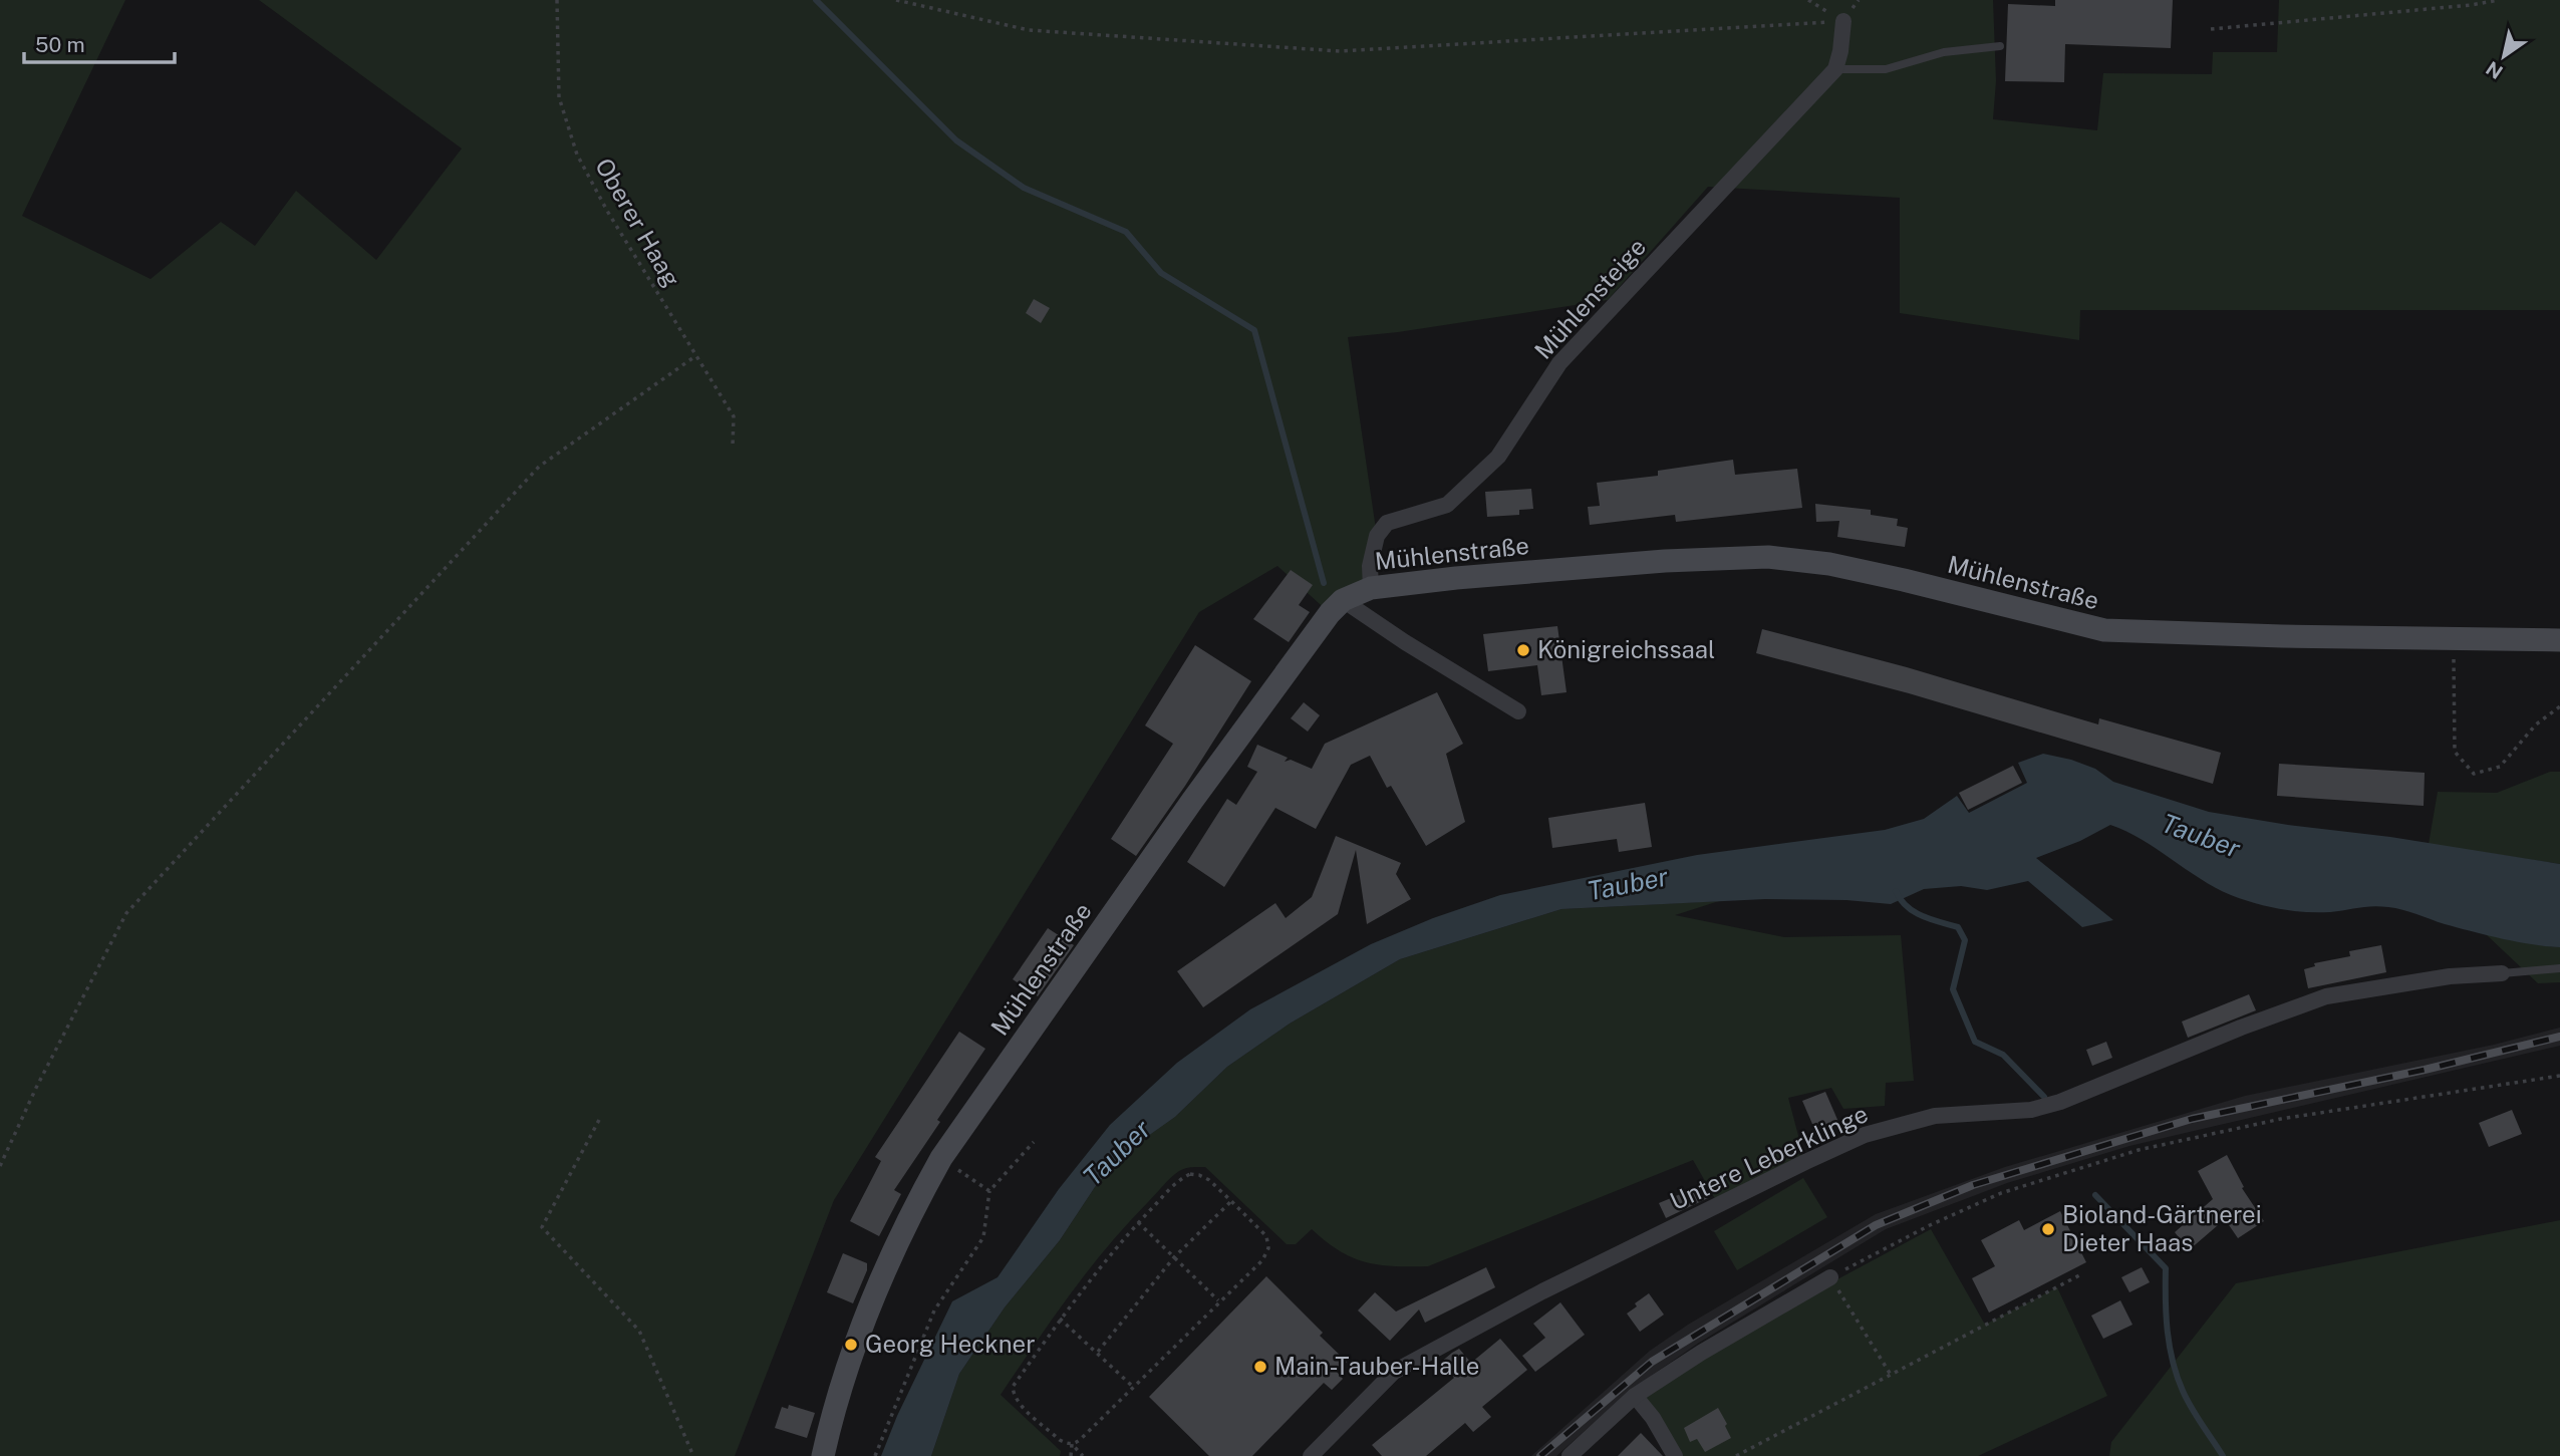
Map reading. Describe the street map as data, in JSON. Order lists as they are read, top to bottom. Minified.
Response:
{"streets":{"main road":["Mühlenstraße"],"street":["Mühlensteige","Untere Leberklinge"],"path":["Oberer Haag"]},"crossings":[["Mühlensteige","Mühlenstraße"]],"water":["Tauber"],"places":["Königreichssaal","Bioland-Gärtnerei Dieter Haas","Georg Heckner","Main-Tauber-Halle"],"scale_bar":"50 m","north":"bottom left"}
